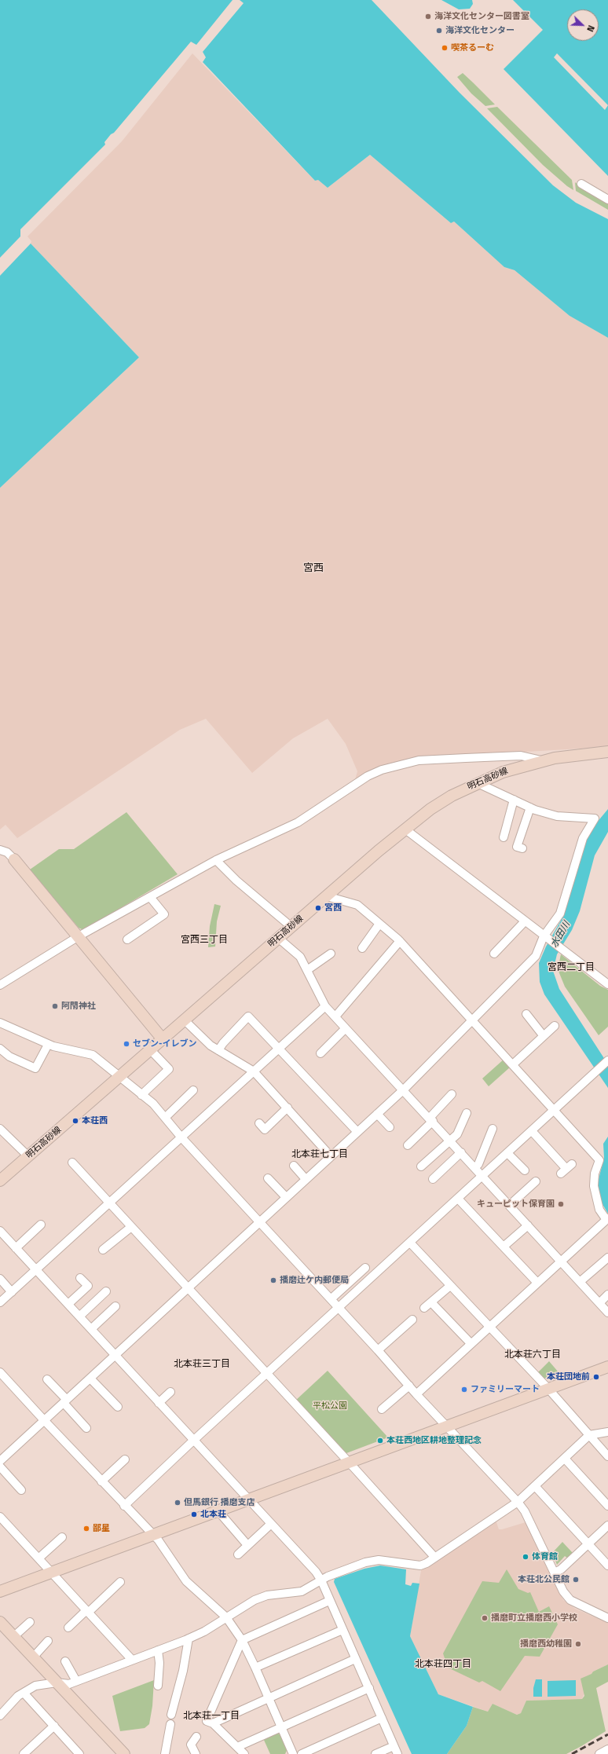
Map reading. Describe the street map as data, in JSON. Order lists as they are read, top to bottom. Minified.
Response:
{"streets":{"street":["明石高砂線"]},"districts":["宮西","宮西三丁目","宮西二丁目","北本荘七丁目","北本荘六丁目","北本荘三丁目","北本荘四丁目","北本荘一丁目"],"water":["水田川"],"parks":["平松公園"],"places":["海洋文化センター図書室","海洋文化センター","喫茶るーむ","宮西","阿閇神社","セブン-イレブン","本荘西","キューピット保育園","播磨辻ケ内郵便局","本荘団地前","ファミリーマート","本荘西地区耕地整理記念","但馬銀行 播磨支店","北本荘","鄙星","体育館","本荘北公民館","播磨町立播磨西小学校","播磨西幼稚園"],"north":"bottom right"}
